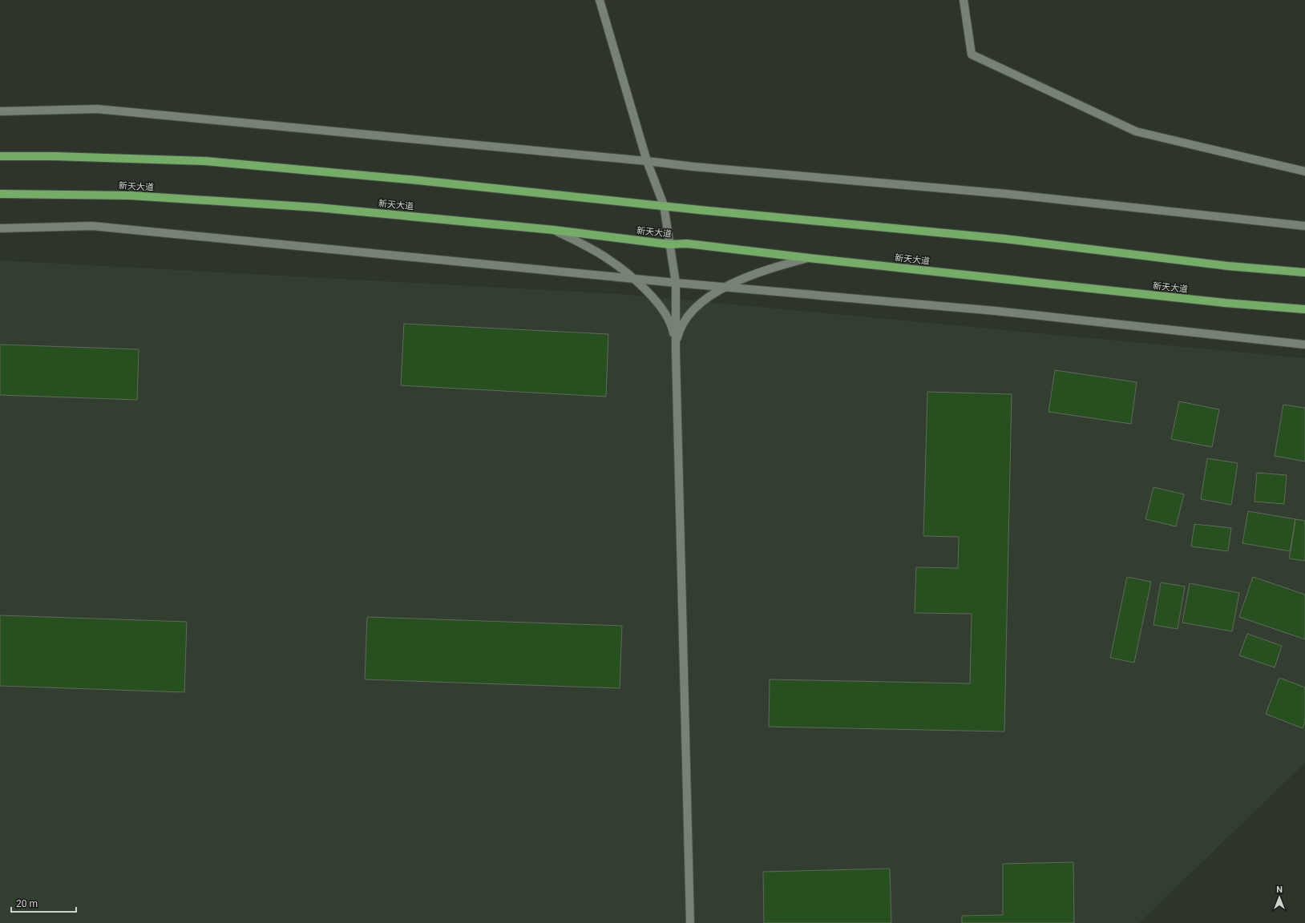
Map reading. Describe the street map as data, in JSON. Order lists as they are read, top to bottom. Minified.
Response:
{"streets":{"main road":["新天大道"]},"scale_bar":"20 m","north":"top"}
